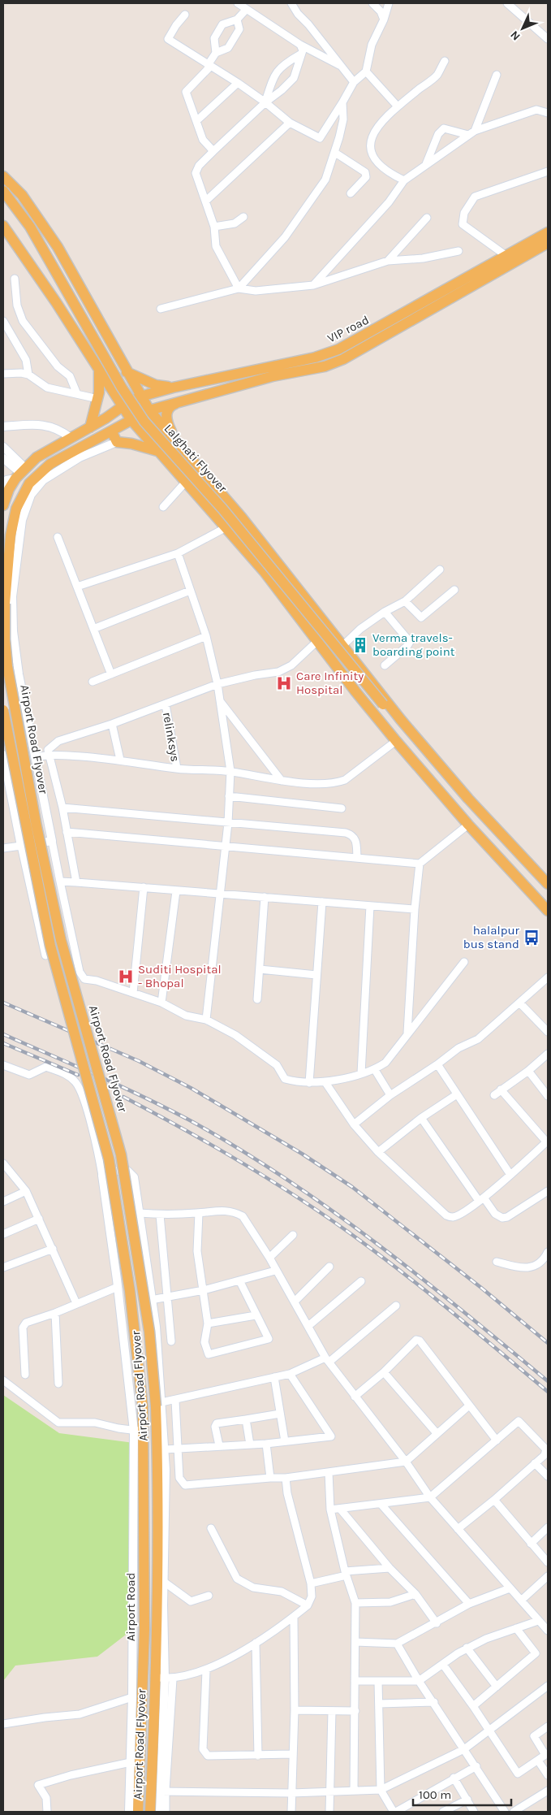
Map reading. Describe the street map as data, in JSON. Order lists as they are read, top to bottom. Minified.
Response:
{"streets":{"main road":["VIP road","Lalghati Flyover","Airport Road Flyover","Airport Road"],"street":["relinksys"]},"crossings":[["VIP road","Airport Road Flyover"],["Airport Road Flyover","Airport Road"]],"places":{"building":["Verma travels- boarding point"],"hospital":["Care Infinity Hospital","Suditi Hospital - Bhopal"],"bus stop":["halalpur bus stand"]},"scale_bar":"100 m","north":"bottom left"}
